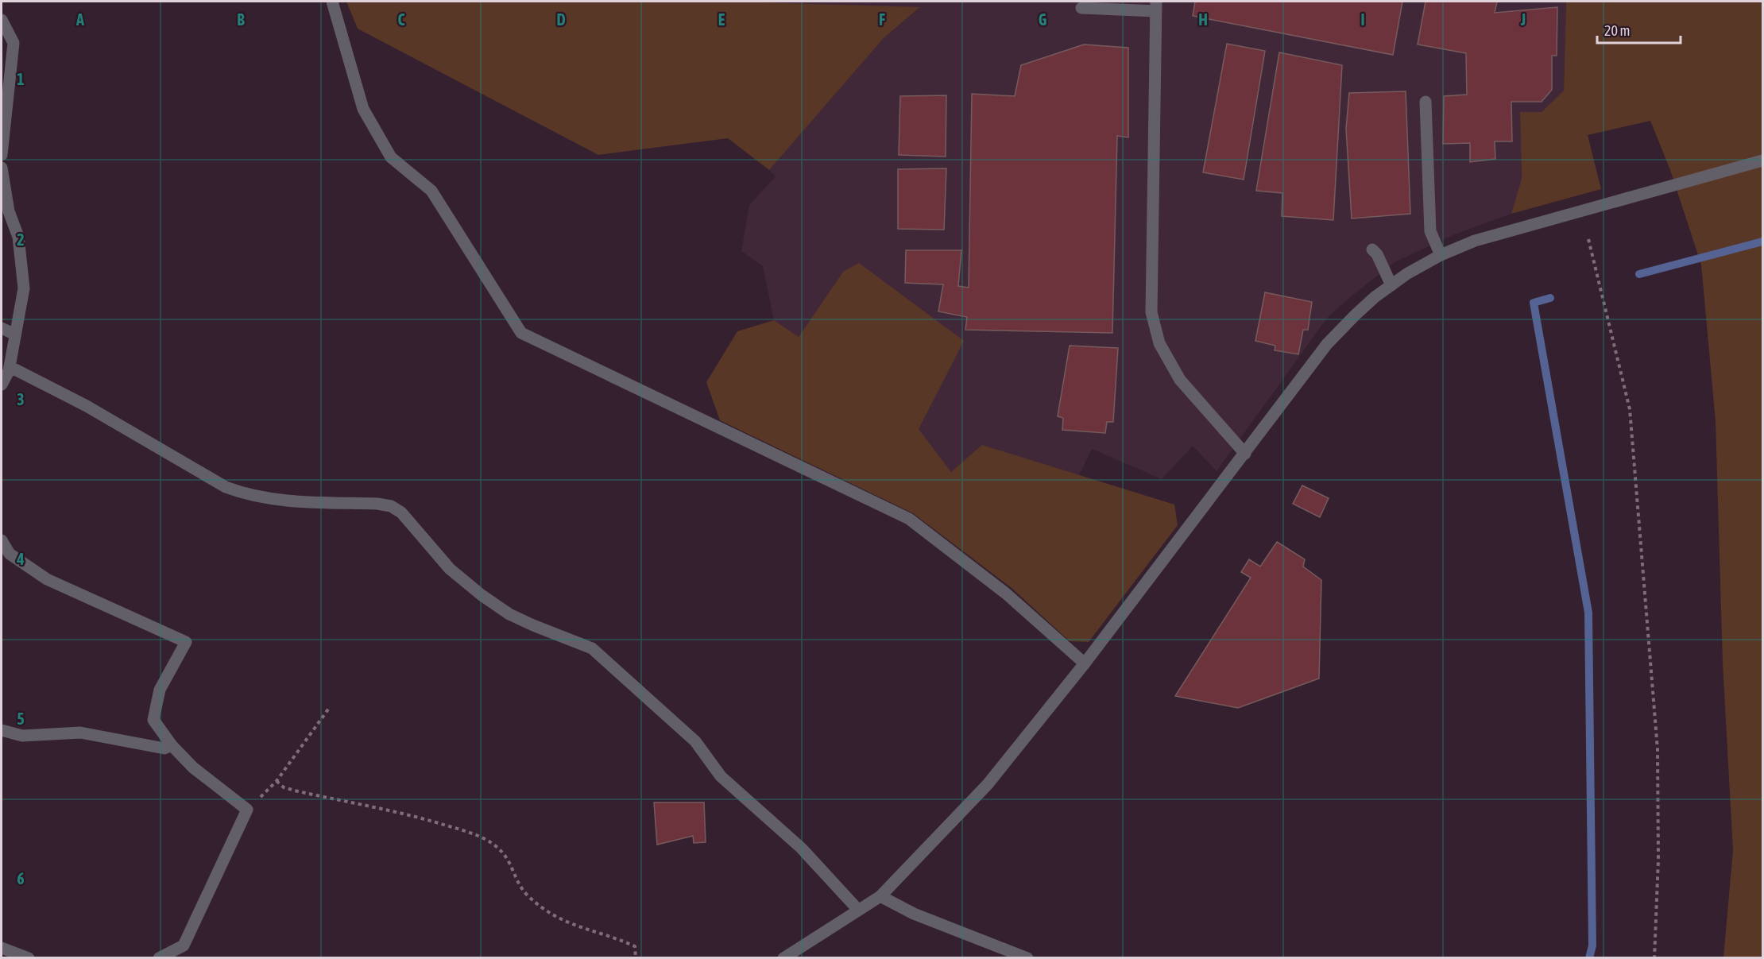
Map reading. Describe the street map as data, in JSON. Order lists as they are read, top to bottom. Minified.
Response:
{"scale_bar":"20 m","grid":{"columns":["A","B","C","D","E","F","G","H","I","J"],"rows":["1","2","3","4","5","6"]}}
